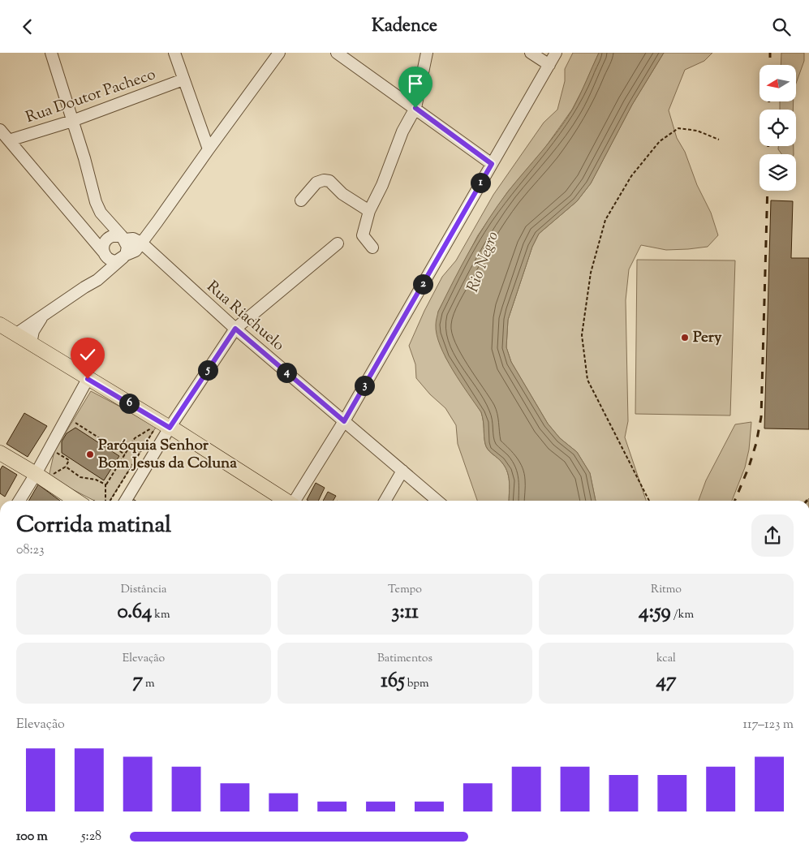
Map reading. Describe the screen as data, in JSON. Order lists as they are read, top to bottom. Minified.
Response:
{"streets":{"street":["Rua Doutor Pacheco","Rua Riachuelo"]},"crossings":[["Rua Doutor Pacheco","Rua Riachuelo"]],"water":["Rio Negro"],"places":["Pery","Paróquia Senhor Bom Jesus da Coluna"],"north":"left","page":{"header":"Kadence","pins":["1","2","5","4","3","6"],"heading":["Corrida matinal","08:23"],"stats":[["Distância","0.64 km"],["Tempo","3:11"],["Ritmo","4:59 /km"],["Elevação","7 m"],["Batimentos","165 bpm"],["kcal","47"]],"chart":["Elevação","117–123 m"],"list":[{"name":"100 m","note":"5:28"}]}}
